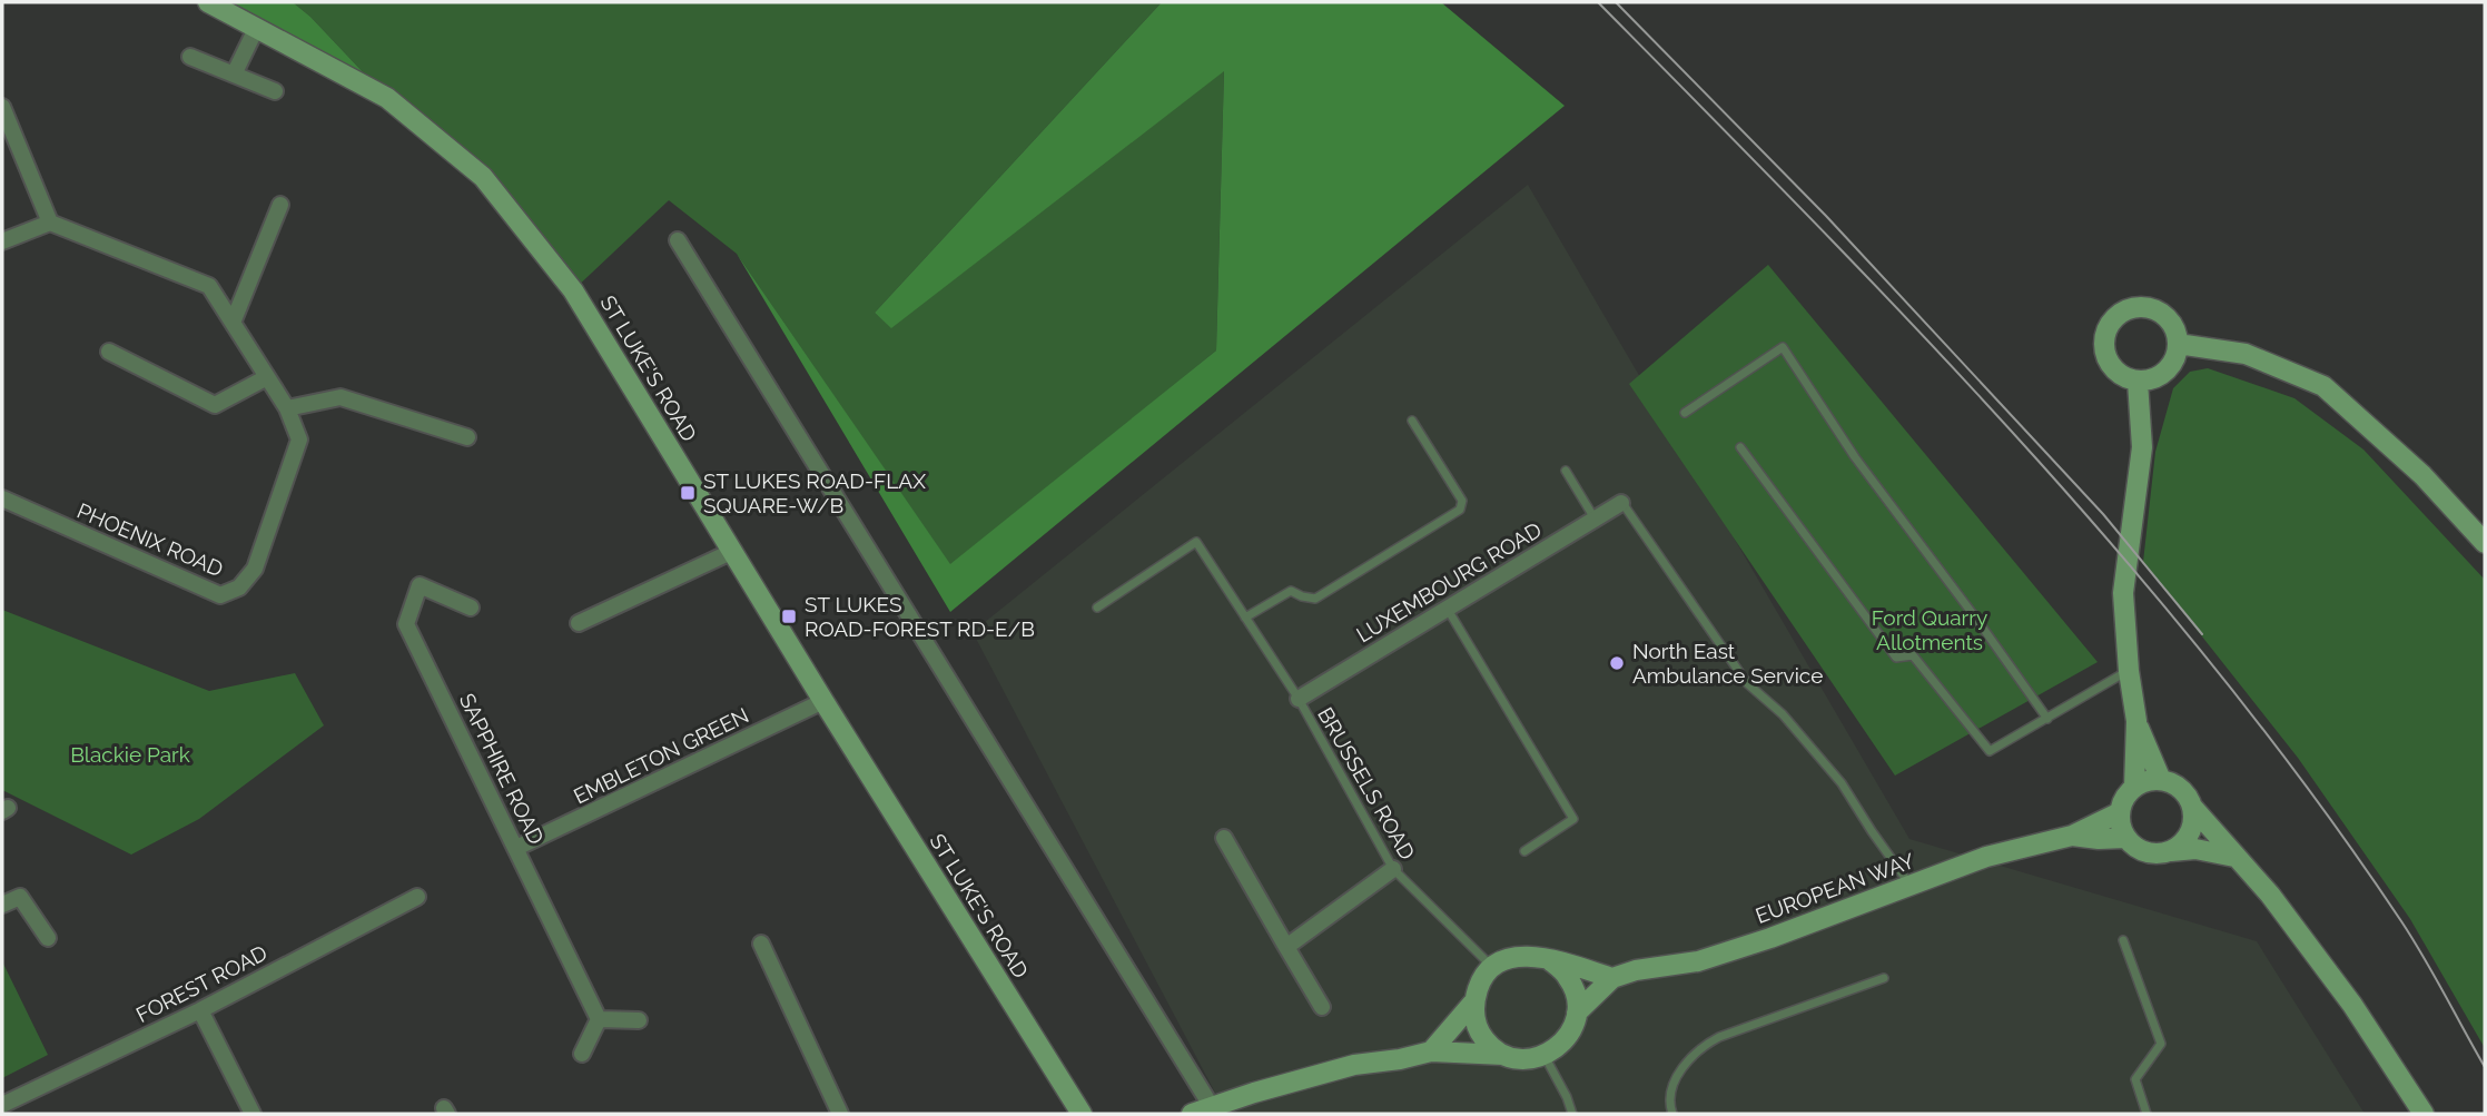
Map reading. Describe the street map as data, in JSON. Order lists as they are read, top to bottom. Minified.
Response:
{"streets":{"main road":["ST LUKE'S ROAD","EUROPEAN WAY"],"street":["PHOENIX ROAD","LUXEMBOURG ROAD","EMBLETON GREEN","SAPPHIRE ROAD","FOREST ROAD"],"lane":["BRUSSELS ROAD"]},"crossings":[["ST LUKE'S ROAD","EMBLETON GREEN"],["LUXEMBOURG ROAD","BRUSSELS ROAD"],["EMBLETON GREEN","SAPPHIRE ROAD"]],"parks":["Ford Quarry Allotments","Blackie Park"],"places":{"transit":["ST LUKES ROAD-FLAX SQUARE-W/B","ST LUKES ROAD-FOREST RD-E/B"],"other":["North East Ambulance Service"]}}
